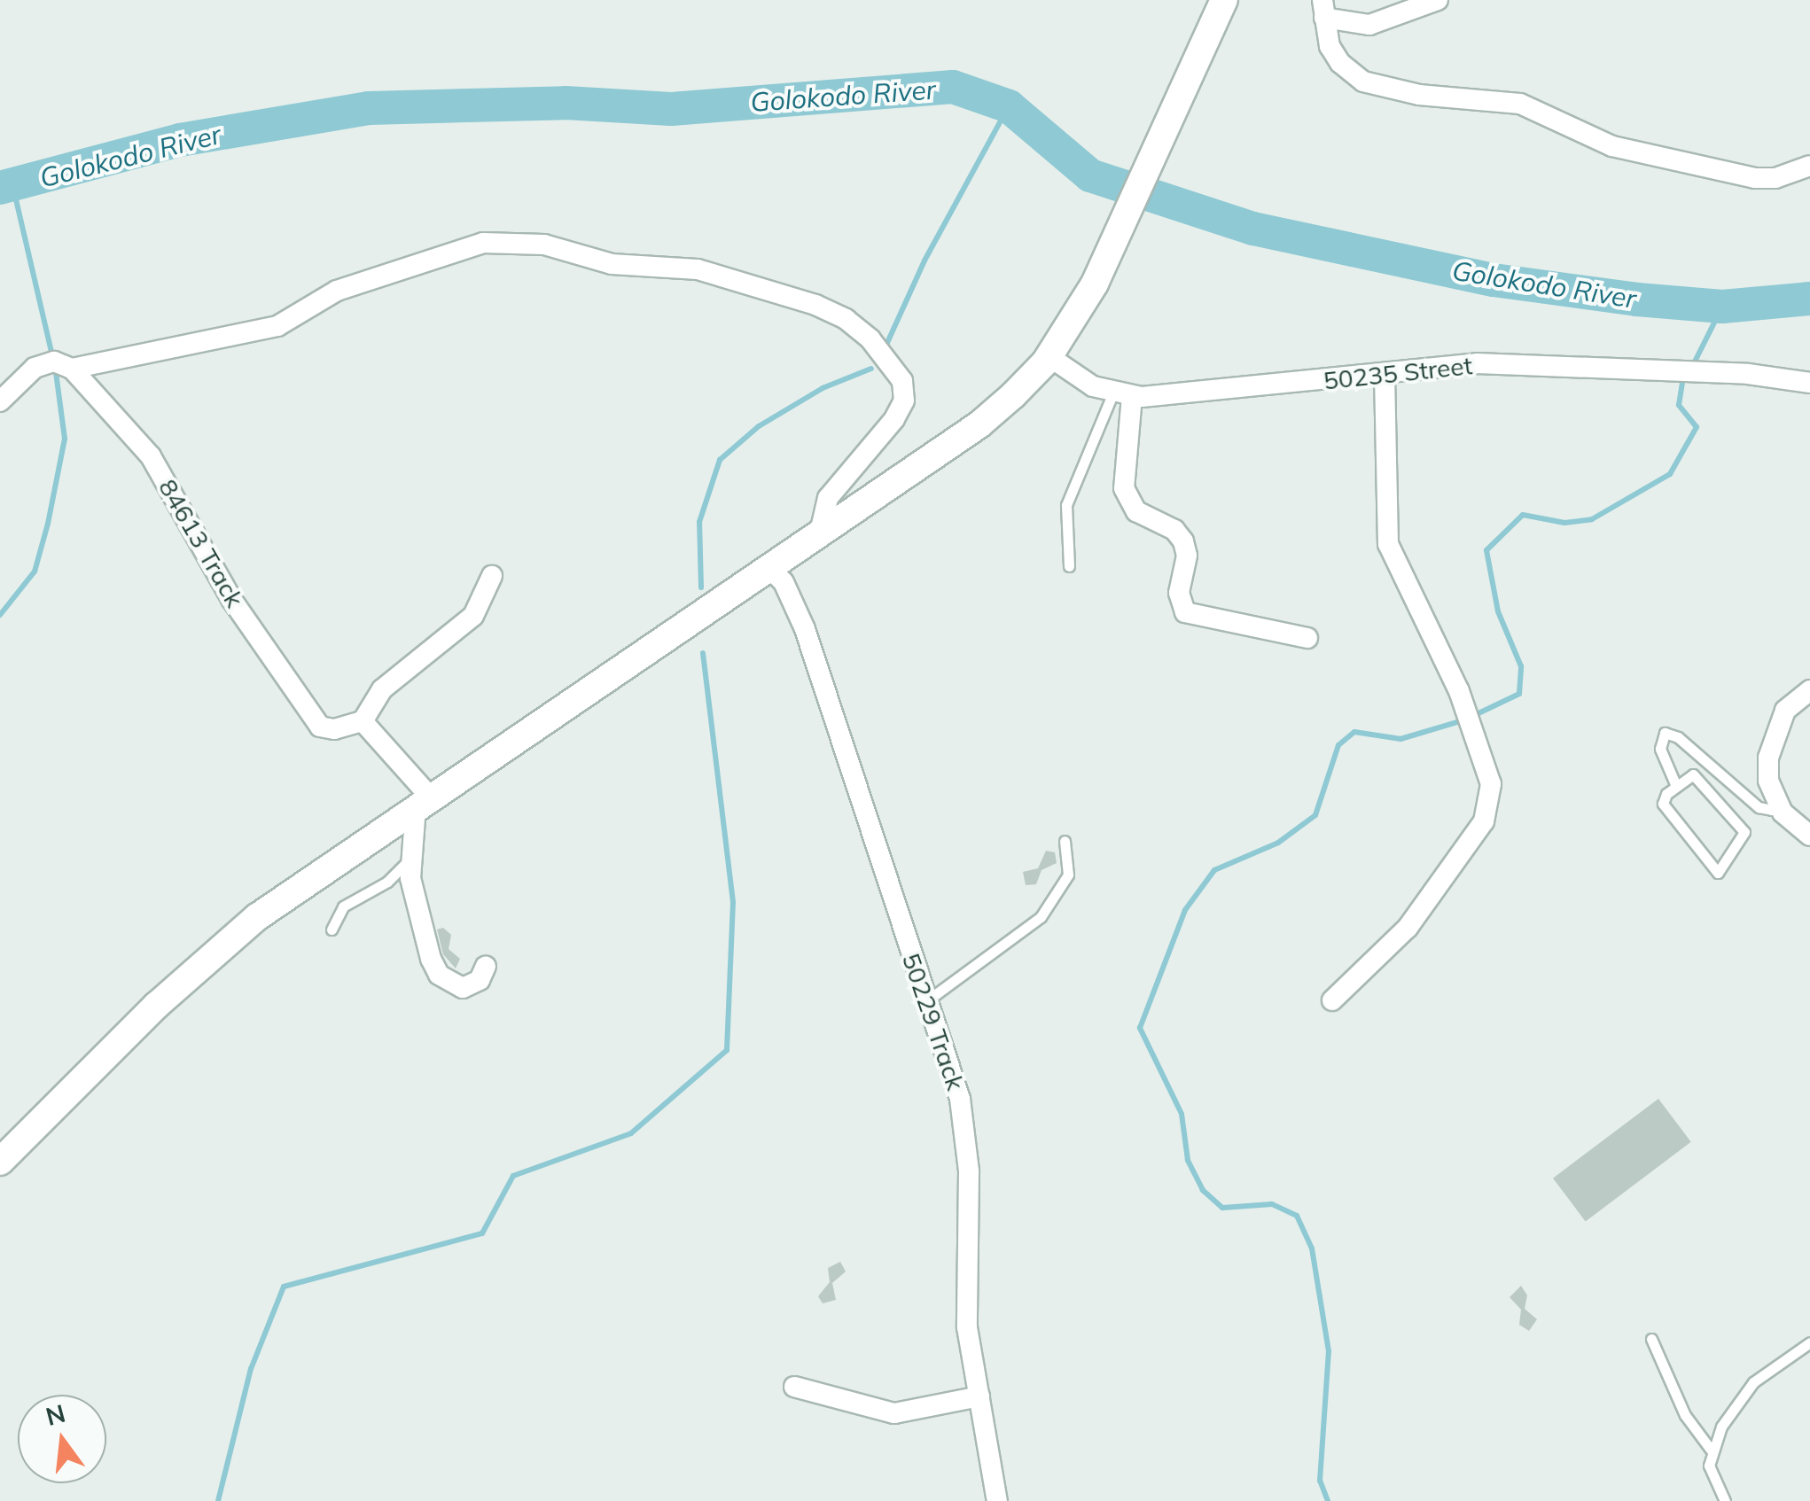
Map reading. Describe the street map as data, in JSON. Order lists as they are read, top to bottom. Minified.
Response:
{"streets":{"street":["50235 Street","84613 Track","50229 Track"]},"water":["Golokodo River"],"north":"top"}
